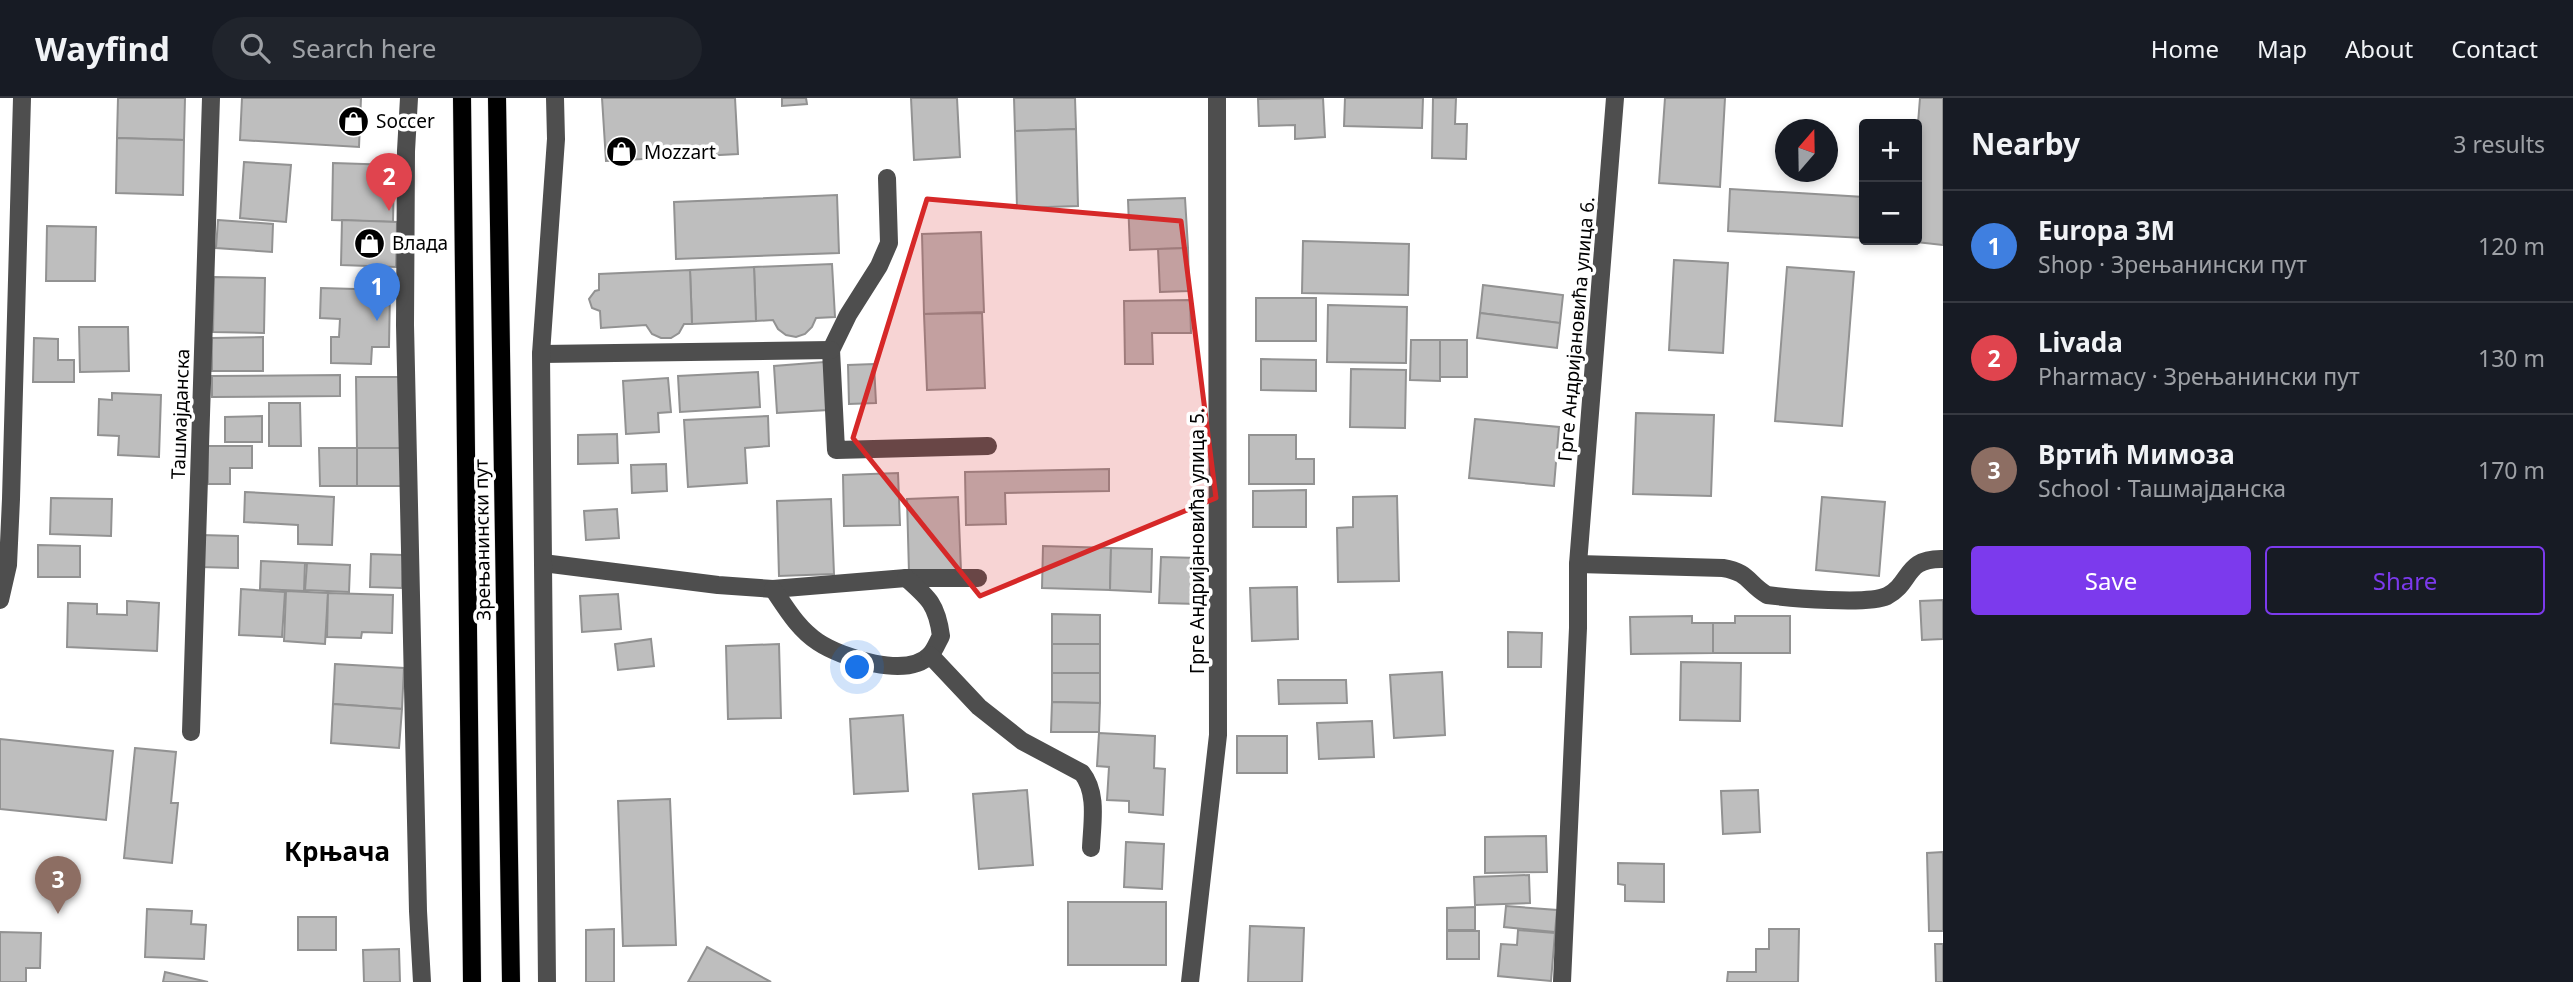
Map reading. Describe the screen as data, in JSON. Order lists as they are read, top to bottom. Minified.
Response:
{"streets":{"main road":["Зрењанински пут"],"street":["Грге Андријановића улица 6.","Ташмајданска","Грге Андријановића улица 5."]},"districts":["Крњача"],"places":{"shop":["Soccer","Mozzart","Влада"]},"north":"top","page":{"header":"Wayfind","search":"Search here","nav":["Home","Map","About","Contact"],"heading":["Nearby","3 results"],"map_buttons":["+","−"],"pins":["2","1","3"],"list":[{"mark":"1","name":"Europa 3M","note":"Shop · Зрењанински пут","value":"120 m"},{"mark":"2","name":"Livada","note":"Pharmacy · Зрењанински пут","value":"130 m"},{"mark":"3","name":"Вртић Мимоза","note":"School · Ташмајданска","value":"170 m"}],"buttons":["Save","Share"]}}
